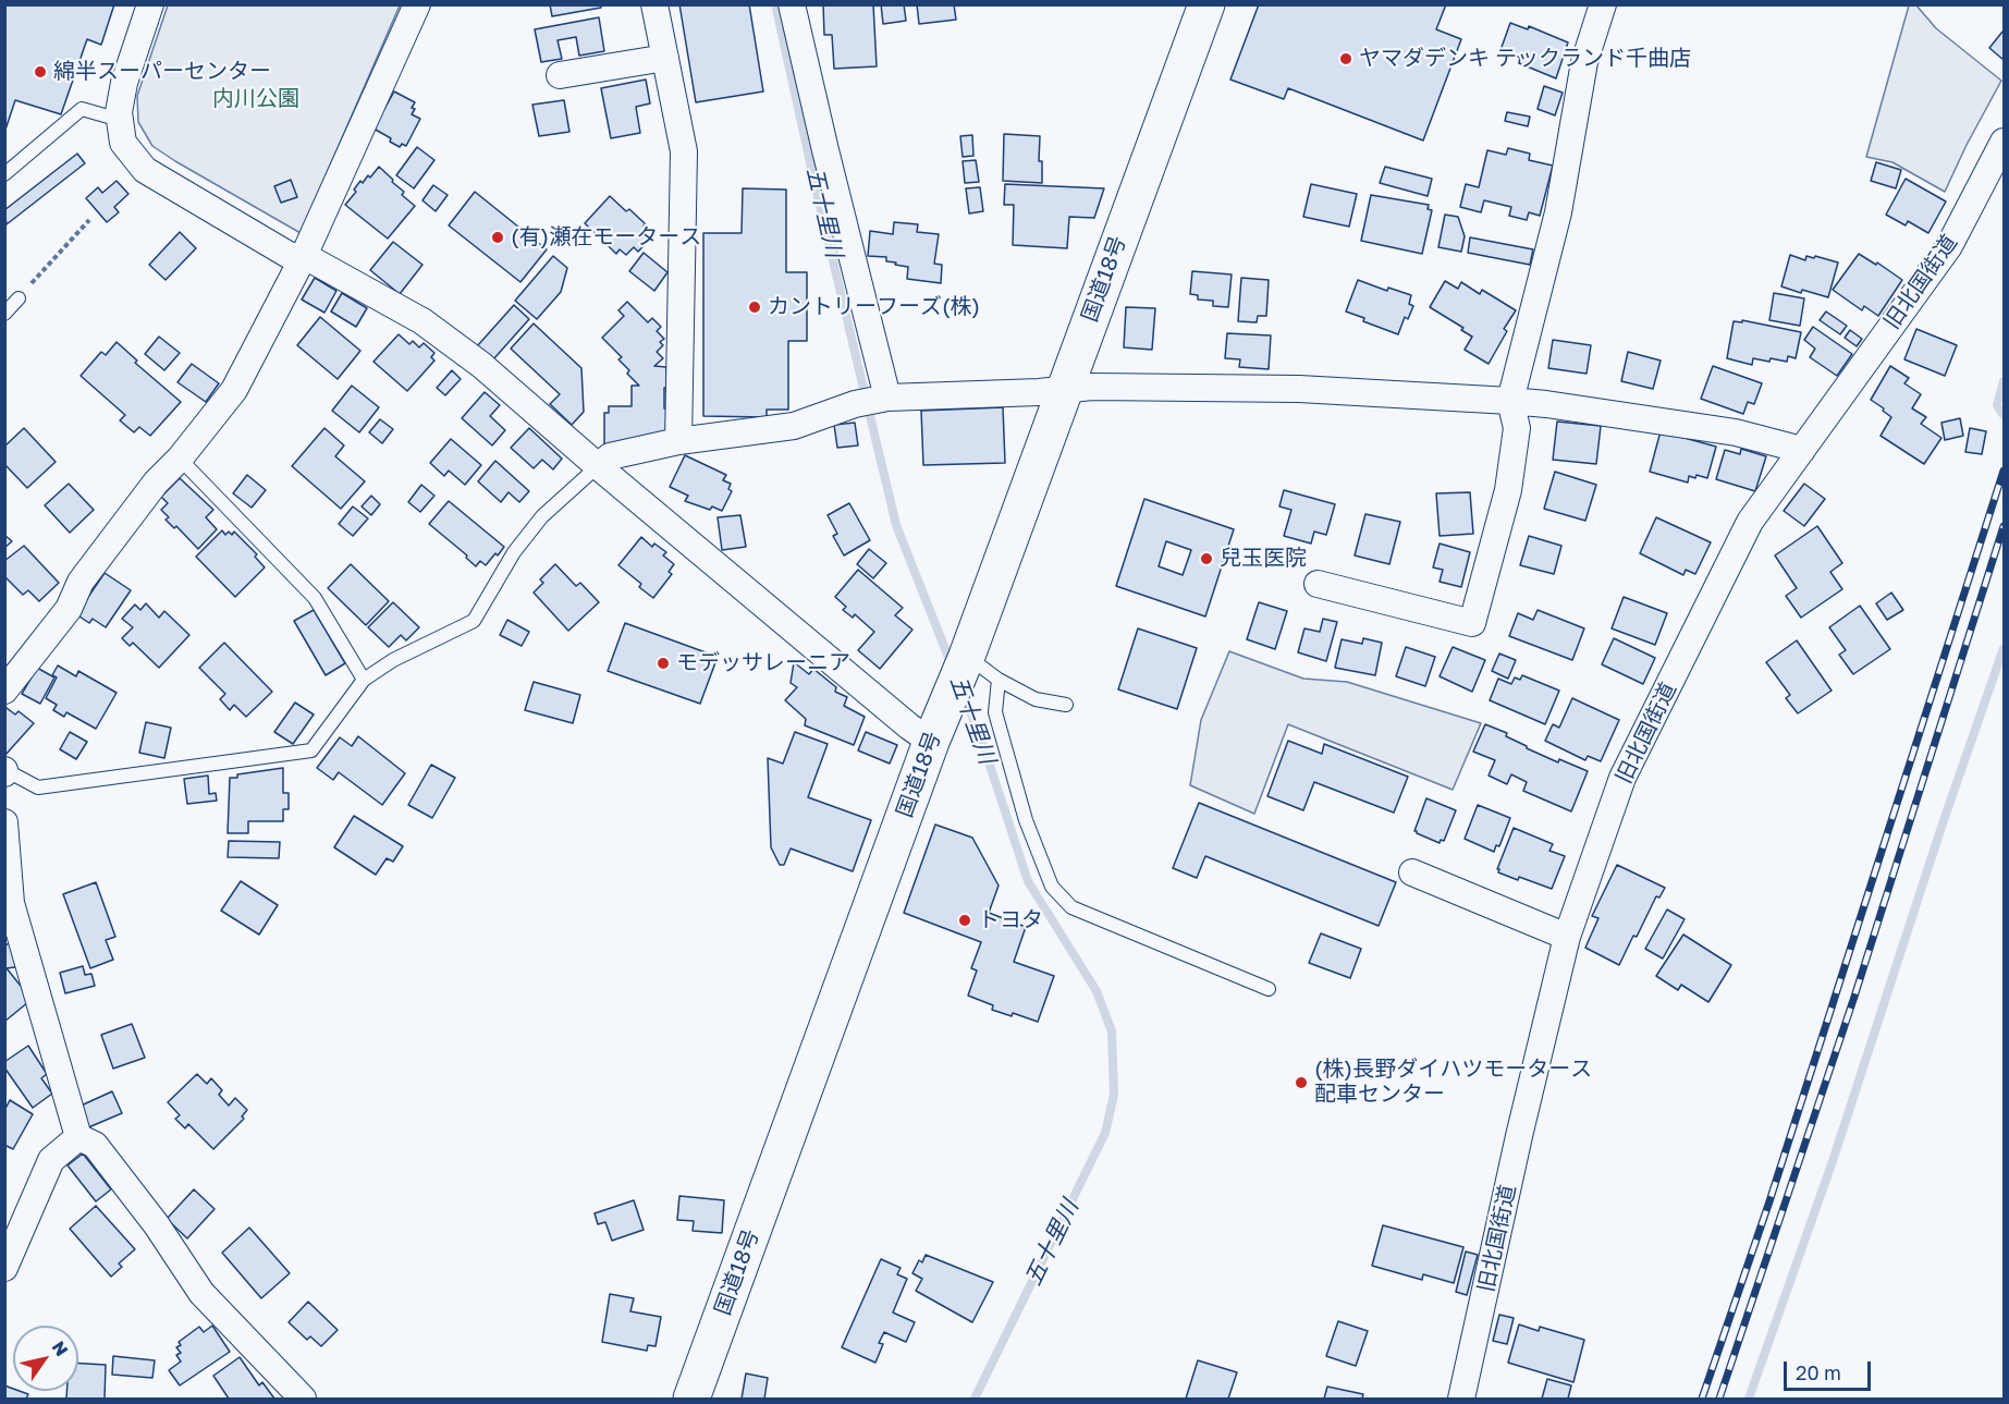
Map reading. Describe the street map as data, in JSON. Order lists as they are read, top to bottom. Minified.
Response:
{"streets":{"highway":["国道18号"],"street":["旧北国街道"]},"water":["五十里川"],"parks":["内川公園"],"places":["ヤマダデンキ テックランド千曲店","綿半スーパーセンター","(有)瀬在モータース","カントリーフーズ(株)","兒玉医院","モデッサレーニア","トヨタ","(株)長野ダイハツモータース 配車センター"],"scale_bar":"20 m","north":"top right"}
